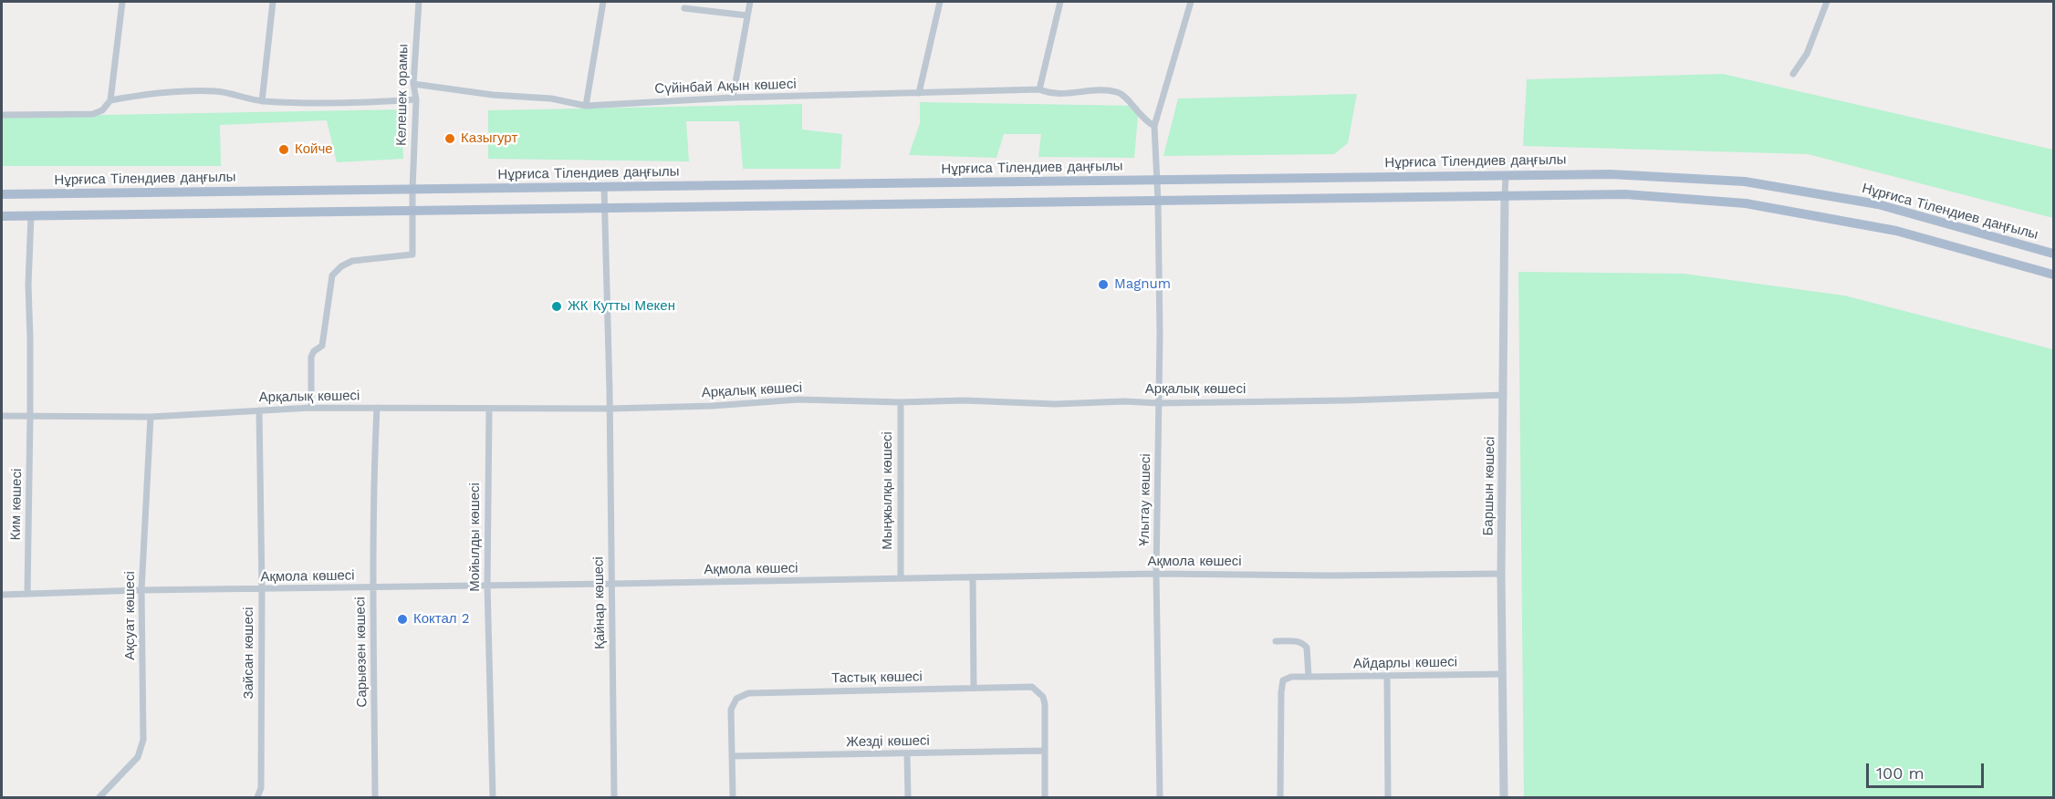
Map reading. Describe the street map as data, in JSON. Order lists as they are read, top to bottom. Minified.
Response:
{"streets":{"main road":["Нұрғиса Тілендиев даңғылы"],"street":["Сүйінбай Ақын көшесі","Келешек орамы","Арқалық көшесі","Баршын көшесі","Мыңжылқы көшесі","Ұлытау көшесі","Ким көшесі","Мойылды көшесі","Ақмола көшесі","Қайнар көшесі","Ақсуат көшесі","Сарыөзен көшесі","Зайсан көшесі","Айдарлы көшесі","Тастық көшесі","Жезді көшесі"]},"crossings":[["Сүйінбай Ақын көшесі","Келешек орамы"],["Сүйінбай Ақын көшесі","Ұлытау көшесі"],["Келешек орамы","Нұрғиса Тілендиев даңғылы"],["Нұрғиса Тілендиев даңғылы","Баршын көшесі"],["Нұрғиса Тілендиев даңғылы","Ұлытау көшесі"],["Нұрғиса Тілендиев даңғылы","Қайнар көшесі"],["Арқалық көшесі","Баршын көшесі"],["Арқалық көшесі","Мыңжылқы көшесі"],["Арқалық көшесі","Ұлытау көшесі"],["Арқалық көшесі","Ким көшесі"],["Арқалық көшесі","Мойылды көшесі"],["Арқалық көшесі","Қайнар көшесі"],["Арқалық көшесі","Ақсуат көшесі"],["Арқалық көшесі","Сарыөзен көшесі"],["Арқалық көшесі","Зайсан көшесі"],["Баршын көшесі","Ақмола көшесі"],["Баршын көшесі","Айдарлы көшесі"],["Мыңжылқы көшесі","Ақмола көшесі"],["Ұлытау көшесі","Ақмола көшесі"],["Ким көшесі","Ақмола көшесі"],["Мойылды көшесі","Ақмола көшесі"],["Ақмола көшесі","Қайнар көшесі"],["Ақмола көшесі","Ақсуат көшесі"],["Ақмола көшесі","Сарыөзен көшесі"],["Ақмола көшесі","Зайсан көшесі"],["Тастық көшесі","Жезді көшесі"]],"places":["Казыгурт","Койче","Magnum","ЖК Кутты Мекен","Коктал 2"],"scale_bar":"100 m"}
